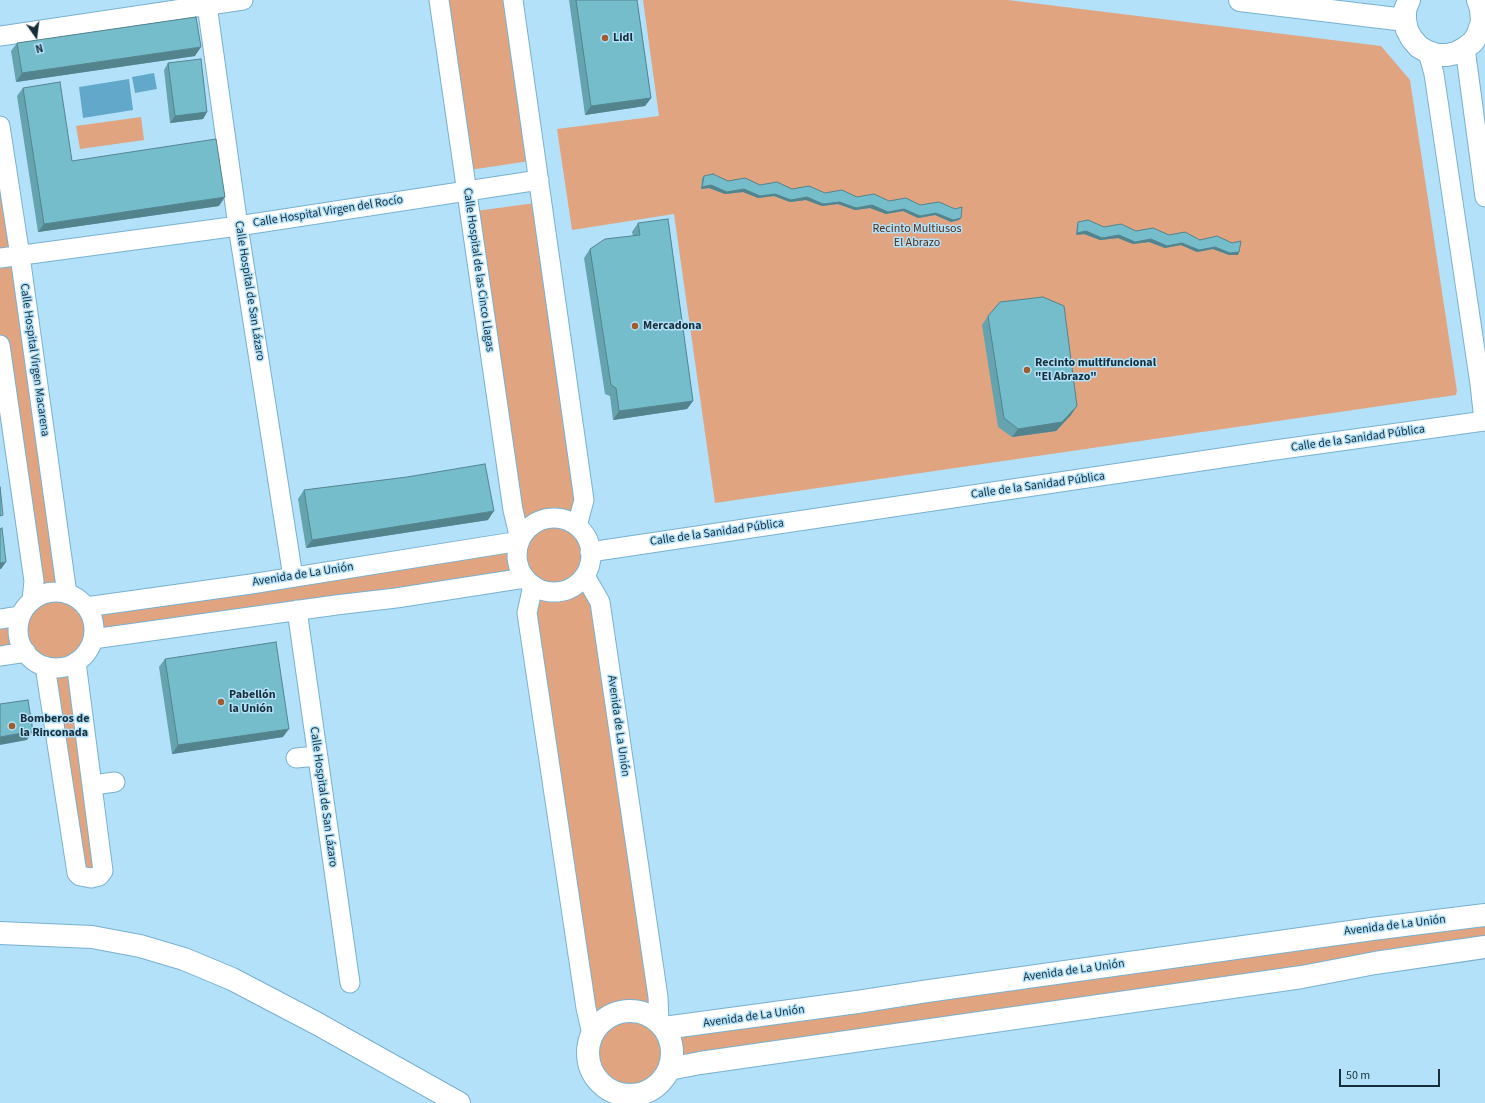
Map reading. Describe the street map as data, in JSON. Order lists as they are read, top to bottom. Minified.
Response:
{"streets":{"main road":["Avenida de La Unión"],"street":["Calle Hospital Virgen del Rocío","Calle Hospital de las Cinco Llagas","Calle Hospital de San Lázaro","Calle Hospital Virgen Macarena","Calle de la Sanidad Pública"]},"crossings":[["Calle Hospital Virgen del Rocío","Calle Hospital de las Cinco Llagas"],["Calle Hospital Virgen del Rocío","Calle Hospital de San Lázaro"],["Calle Hospital Virgen del Rocío","Calle Hospital Virgen Macarena"],["Calle Hospital de las Cinco Llagas","Calle de la Sanidad Pública"],["Calle Hospital de las Cinco Llagas","Avenida de La Unión"],["Calle Hospital de San Lázaro","Avenida de La Unión"],["Calle Hospital Virgen Macarena","Avenida de La Unión"],["Calle de la Sanidad Pública","Avenida de La Unión"]],"parks":["Recinto Multiusos El Abrazo"],"places":["Lidl","Mercadona","Recinto multifuncional \"El Abrazo\"","Pabellón la Unión","Bomberos de la Rinconada"],"scale_bar":"50 m","north":"bottom"}
